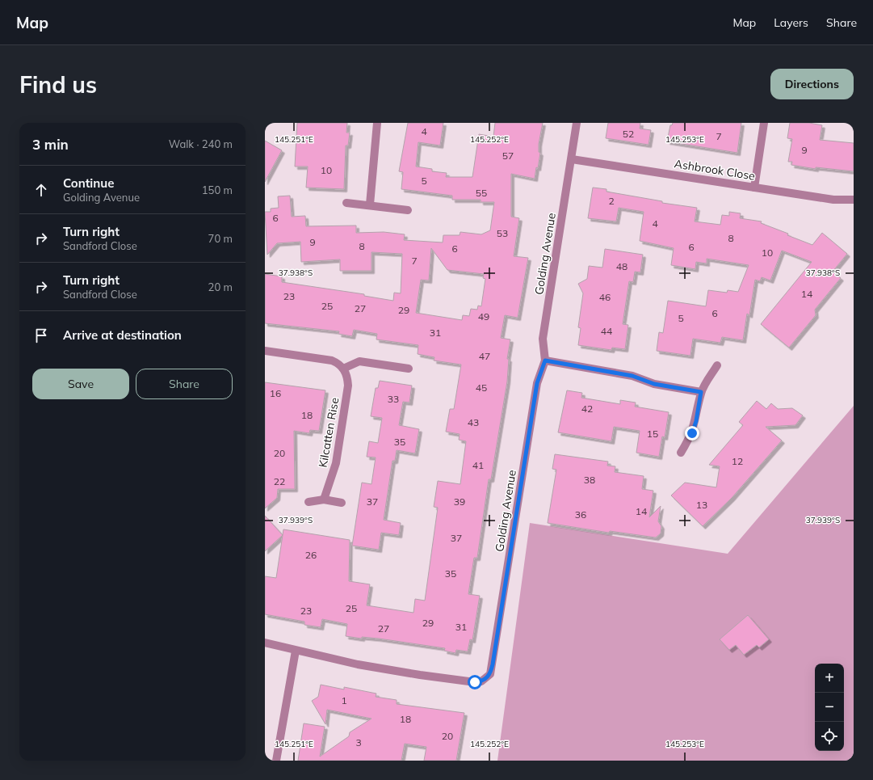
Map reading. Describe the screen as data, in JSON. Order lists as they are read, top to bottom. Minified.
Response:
{"streets":{"street":["Ashbrook Close","Golding Avenue","Kilcatten Rise"]},"crossings":[["Ashbrook Close","Golding Avenue"]],"house_numbers":["4","52","7","9","57","10","5","55","2","6","4","53","8","9","8","6","6","10","7","48","14","23","46","25","27","29","6","49","5","44","31","47","45","16","33","42","18","43","15","35","20","12","41","38","22","37","39","13","14","36","37","26","35","25","23","29","31","27","1","18","20","3"],"page":{"header":"Map","nav":["Map","Layers","Share"],"buttons":["Directions",["Save","Share"]],"title":"Find us","heading":["3 min","Walk · 240 m"],"list":[["Continue","Golding Avenue","150 m"],["Turn right","Sandford Close","70 m"],["Turn right","Sandford Close","20 m"],"Arrive at destination"],"map_buttons":["+","−"]},"coordinates":["145.251°E","145.252°E","145.253°E","37.938°S","37.939°S"]}
